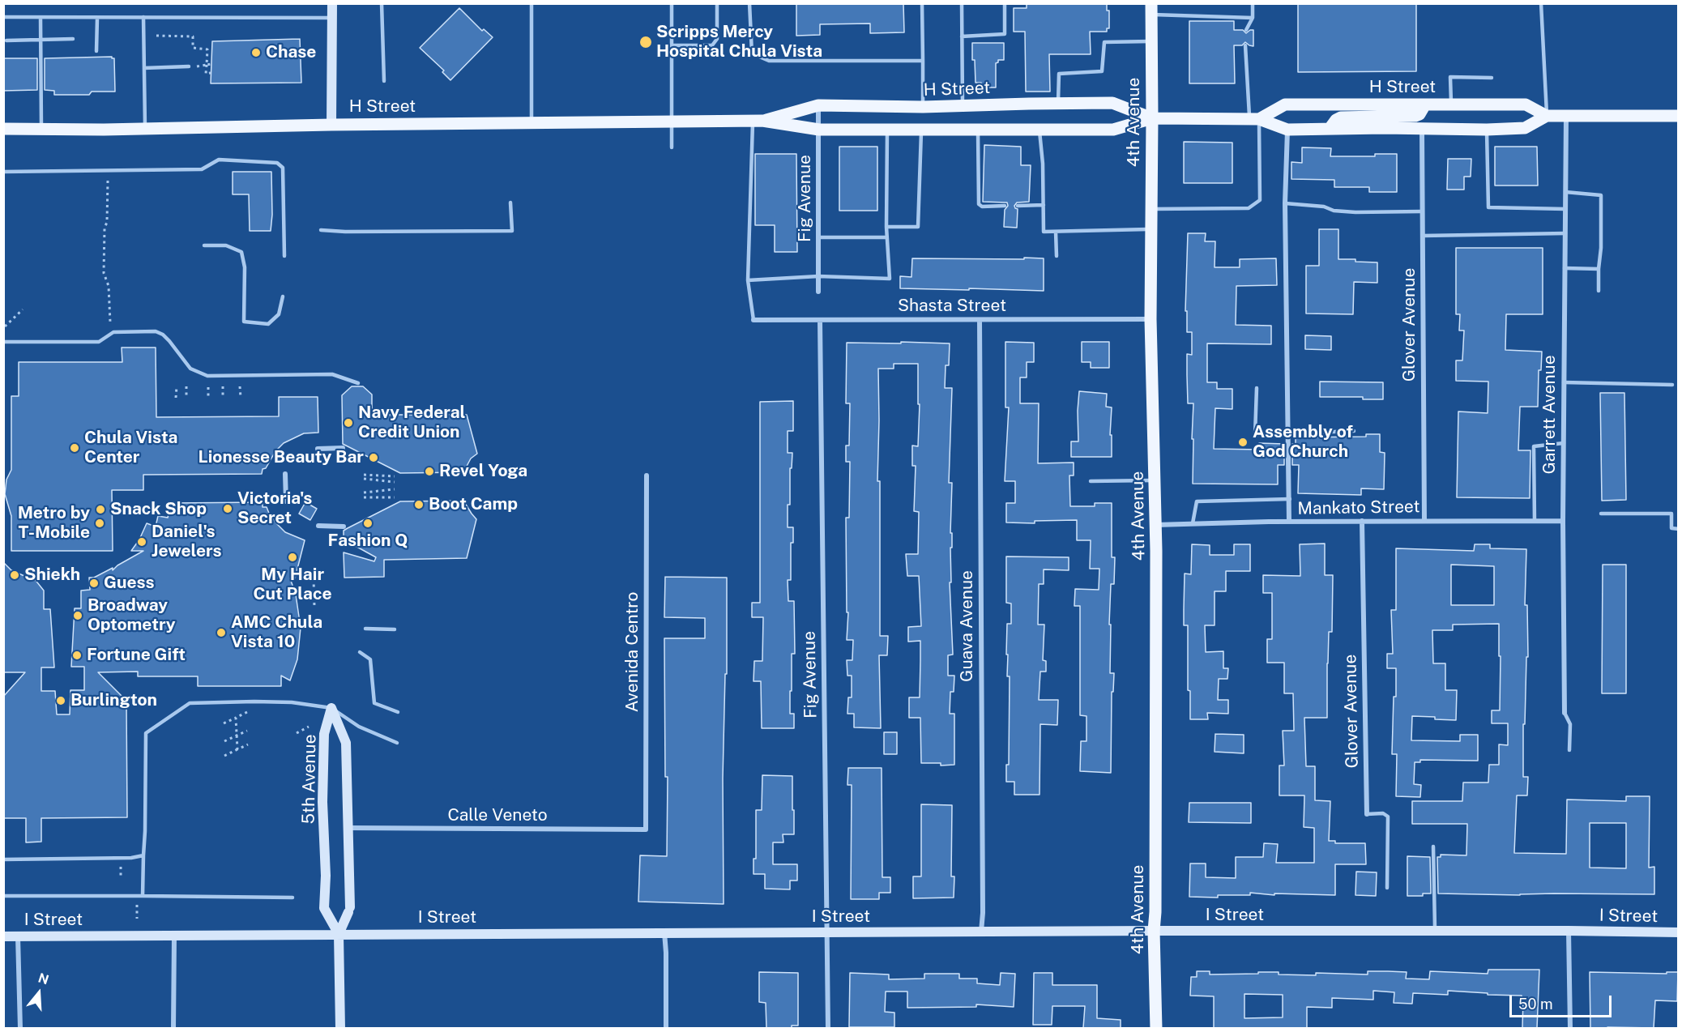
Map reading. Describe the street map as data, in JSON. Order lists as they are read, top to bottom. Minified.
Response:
{"streets":{"main road":["H Street","4th Avenue"],"street":["Fig Avenue","Shasta Street","Glover Avenue","Garrett Avenue","Mankato Street","Guava Avenue","Avenida Centro","5th Avenue","Calle Veneto","I Street"]},"crossings":[["H Street","4th Avenue"],["H Street","Fig Avenue"],["H Street","Glover Avenue"],["H Street","Garrett Avenue"],["4th Avenue","Shasta Street"],["4th Avenue","Mankato Street"],["4th Avenue","I Street"],["Fig Avenue","Shasta Street"],["Fig Avenue","I Street"],["Shasta Street","Guava Avenue"],["Glover Avenue","Mankato Street"],["Garrett Avenue","Mankato Street"],["Guava Avenue","I Street"],["Avenida Centro","Calle Veneto"],["5th Avenue","Calle Veneto"],["5th Avenue","I Street"]],"places":["Scripps Mercy Hospital Chula Vista","Chase","Navy Federal Credit Union","Assembly of God Church","Chula Vista Center","Lionesse Beauty Bar","Revel Yoga","Boot Camp","Victoria's Secret","Snack Shop","Metro by T-Mobile","Fashion Q","Daniel's Jewelers","My Hair Cut Place","Shiekh","Guess","Broadway Optometry","AMC Chula Vista 10","Fortune Gift","Burlington"],"scale_bar":"50 m","north":"top"}
